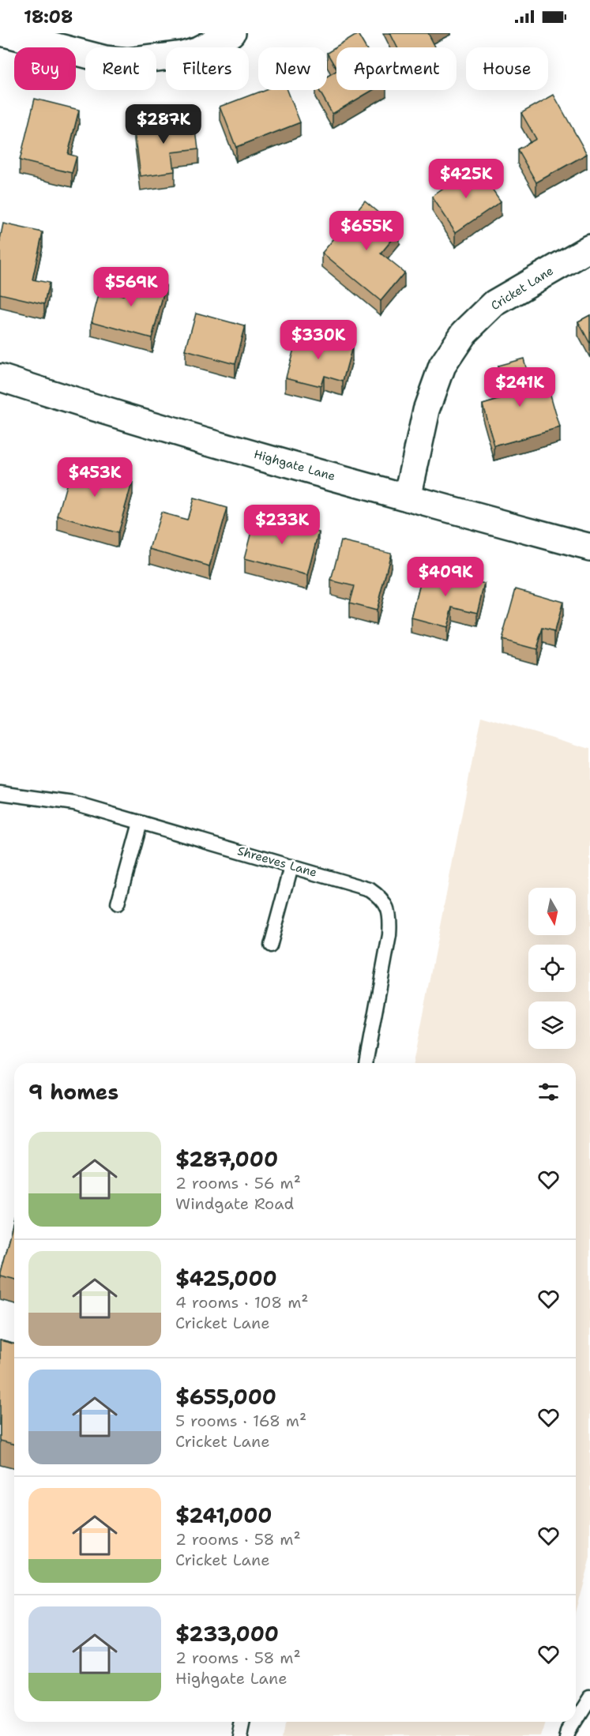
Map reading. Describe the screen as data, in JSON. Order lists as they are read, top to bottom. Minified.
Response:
{"streets":{"street":["Cricket Lane","Highgate Lane"],"lane":["Shreeves Lane"]},"crossings":[["Cricket Lane","Highgate Lane"]],"north":"bottom","page":{"status":"18:08","chip":["Buy","Rent","Filters","New","Apartment","House"],"price":["$287K","$425K","$655K","$569K","$330K","$241K","$453K","$233K","$409K"],"heading":"9 homes","list":[{"name":"$287,000","note":"2 rooms · 56 m² · Windgate Road"},{"name":"$425,000","note":"4 rooms · 108 m² · Cricket Lane"},{"name":"$655,000","note":"5 rooms · 168 m² · Cricket Lane"},{"name":"$241,000","note":"2 rooms · 58 m² · Cricket Lane"},{"name":"$233,000","note":"2 rooms · 58 m² · Highgate Lane"}]}}
